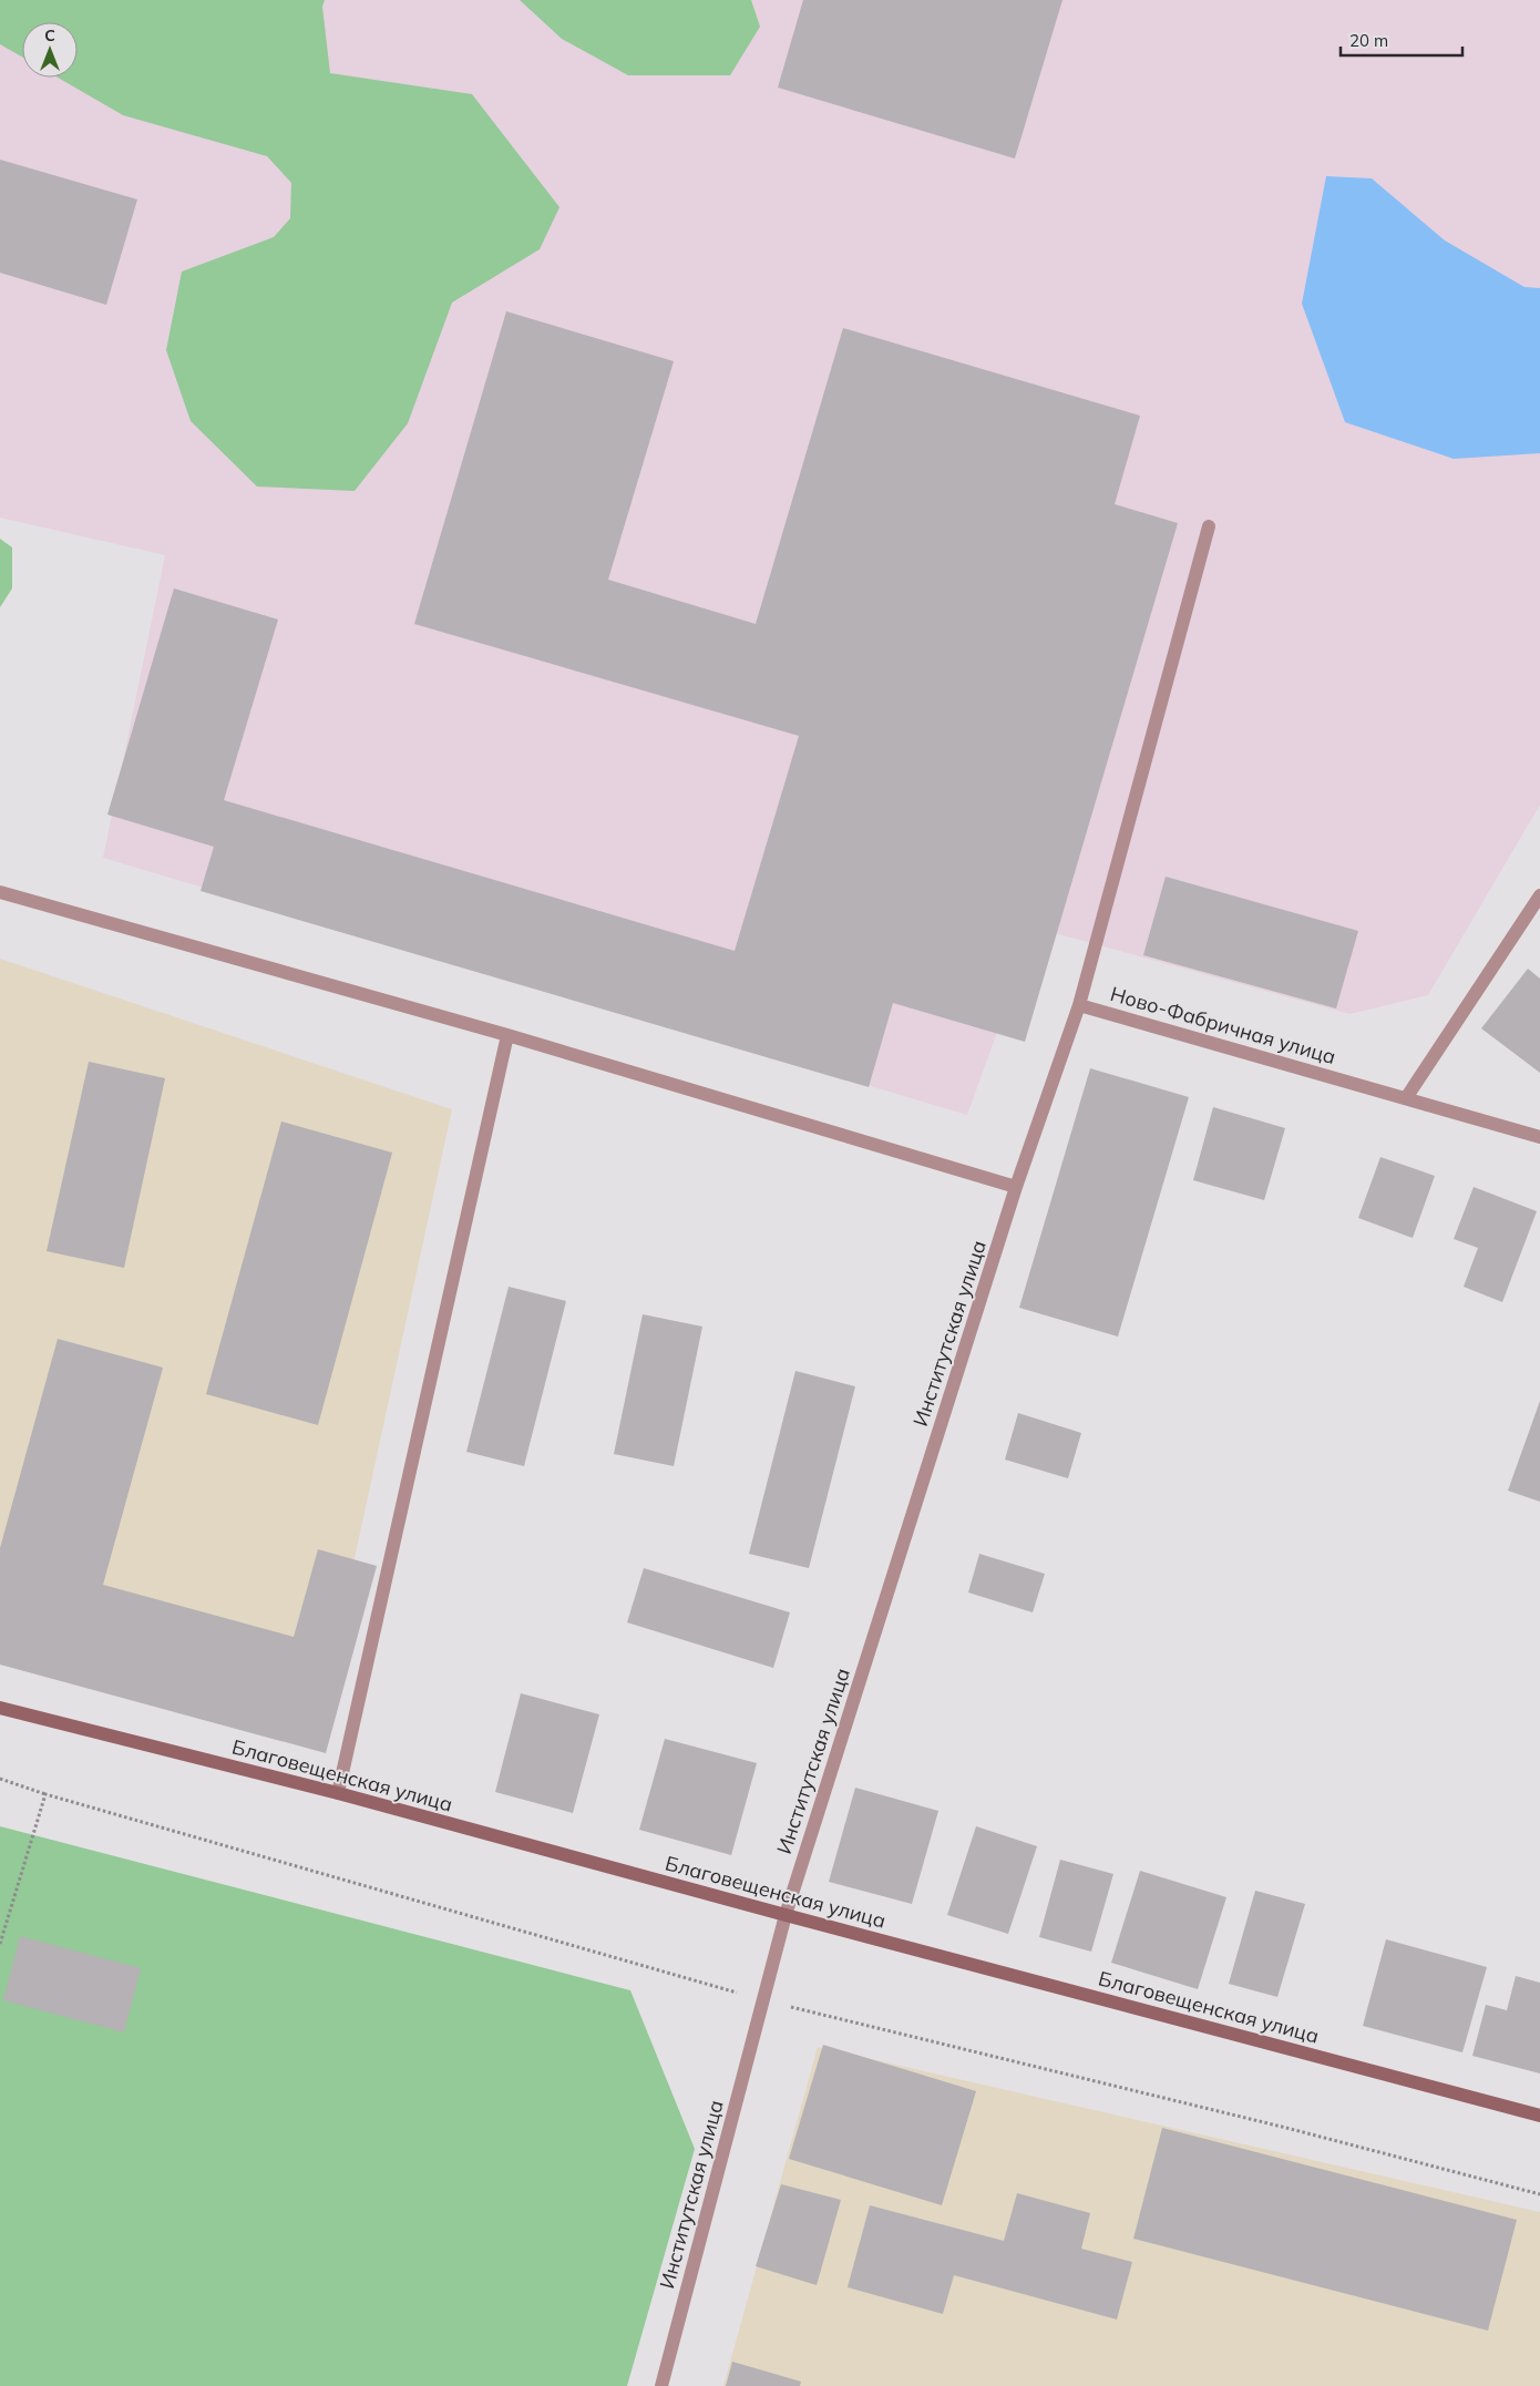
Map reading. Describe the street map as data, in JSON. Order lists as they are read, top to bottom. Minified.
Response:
{"streets":{"main road":["Благовещенская улица"],"street":["Ново-Фабричная улица","Институтская улица"]},"crossings":[["Ново-Фабричная улица","Институтская улица"],["Институтская улица","Благовещенская улица"]],"scale_bar":"20 m","north":"top"}
